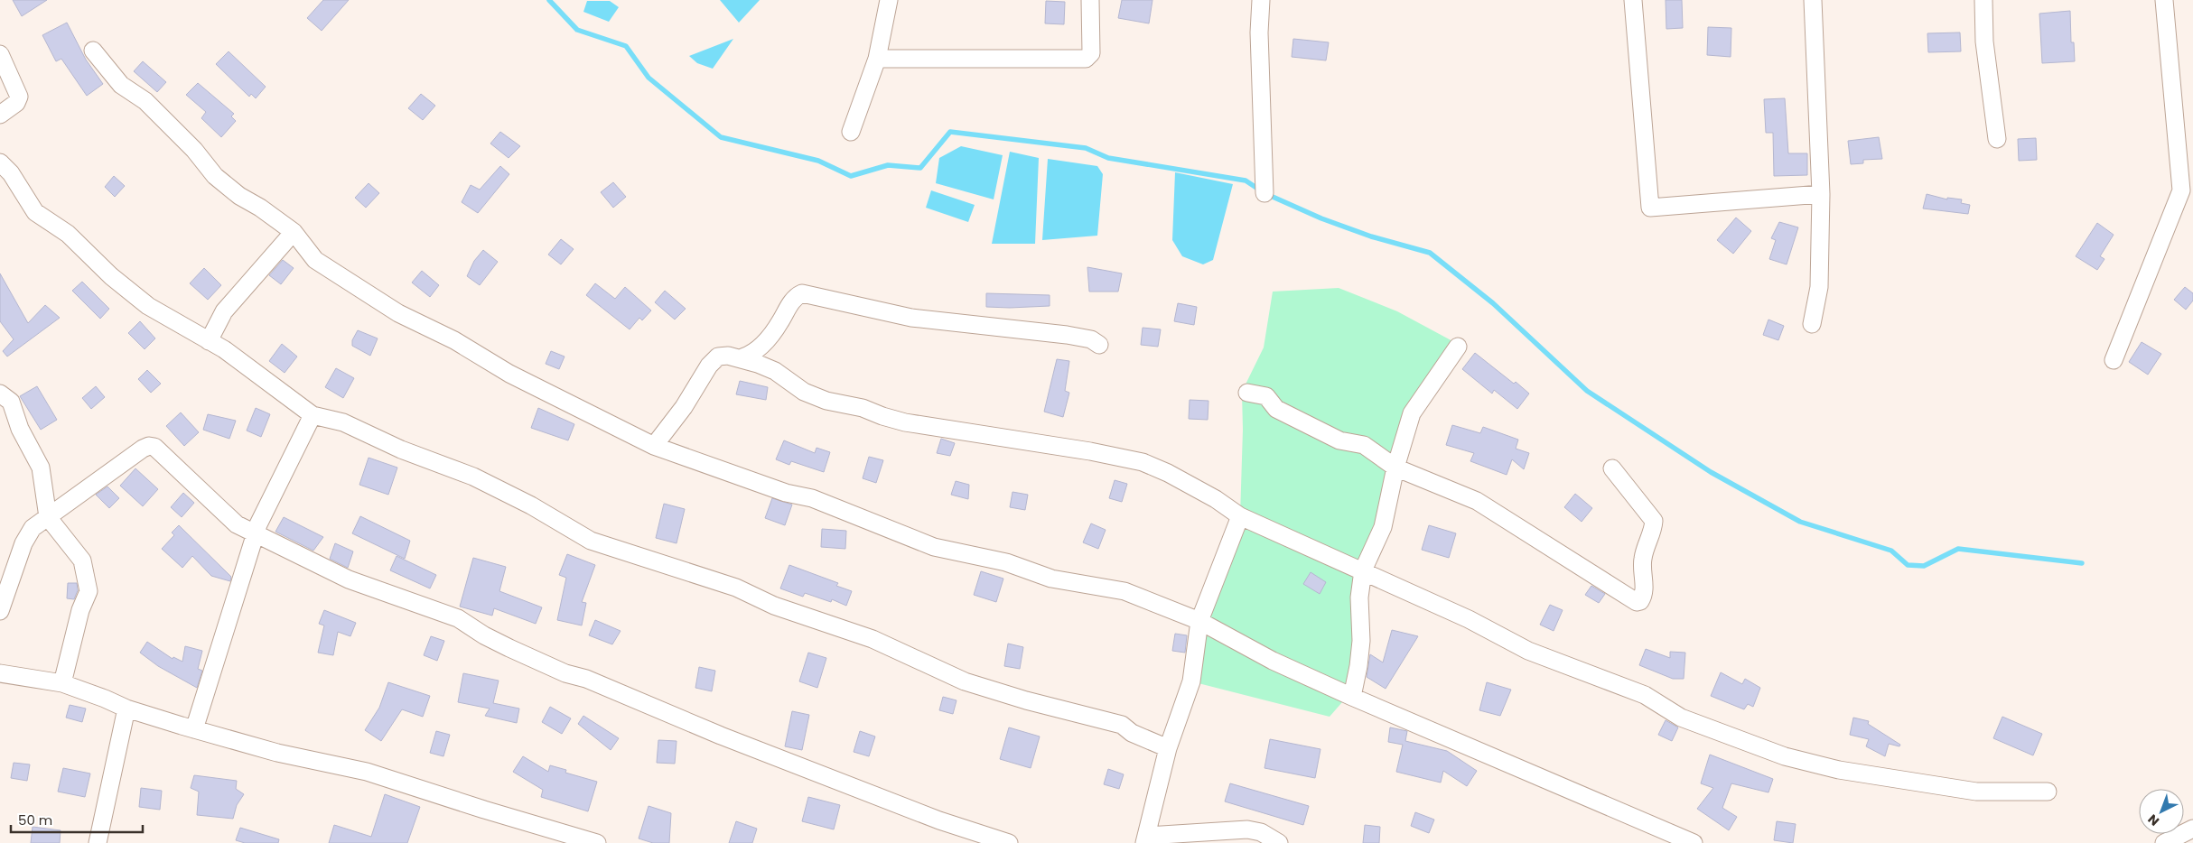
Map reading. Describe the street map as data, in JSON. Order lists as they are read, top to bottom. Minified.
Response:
{"scale_bar":"50 m","north":"bottom left"}
